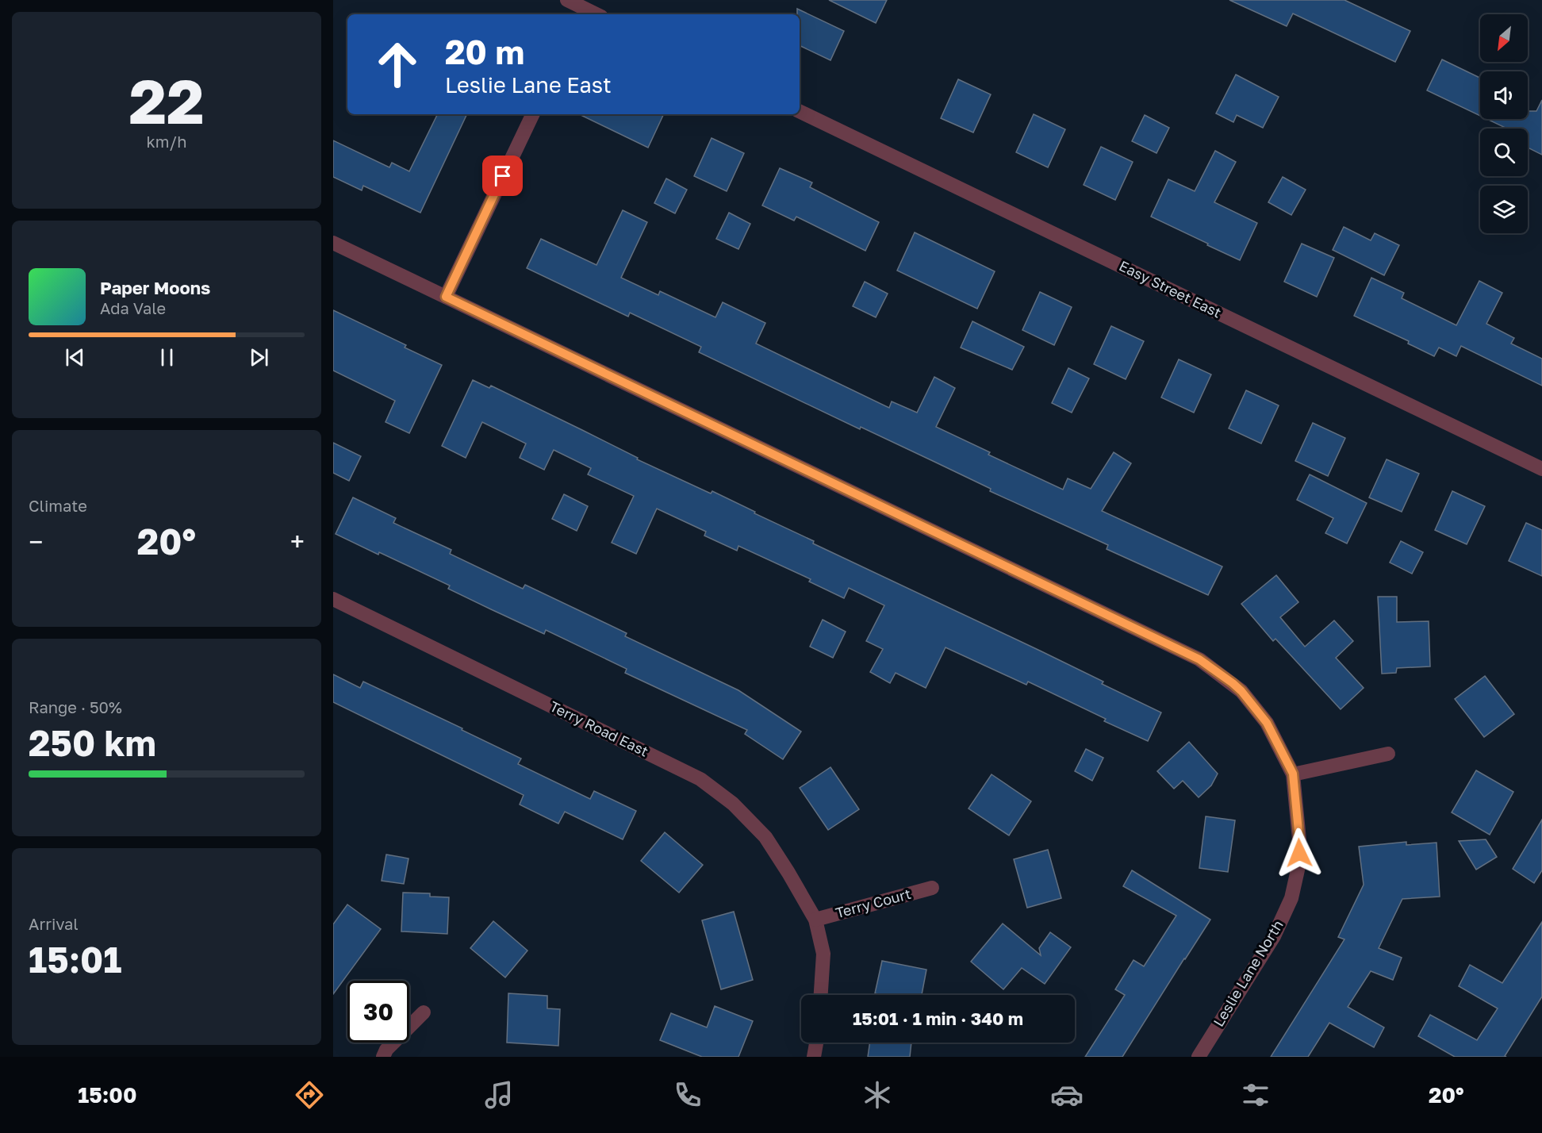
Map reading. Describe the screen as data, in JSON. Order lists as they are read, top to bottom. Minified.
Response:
{"streets":{"street":["Easy Street East","Terry Road East","Terry Court","Leslie Lane North"]},"crossings":[["Terry Road East","Terry Court"]],"north":"bottom left","page":{"tile":[["22","km/h"],"Climate",["Range · 50%","250 km"],["Arrival","15:01"]],"turn":["20 m","Leslie Lane East"],"song":["Paper Moons","Ada Vale"],"heat":["−","20°","+"],"limit":"30","trip":"15:01 · 1 min · 340 m","tabs":["15:00","20°"]}}
